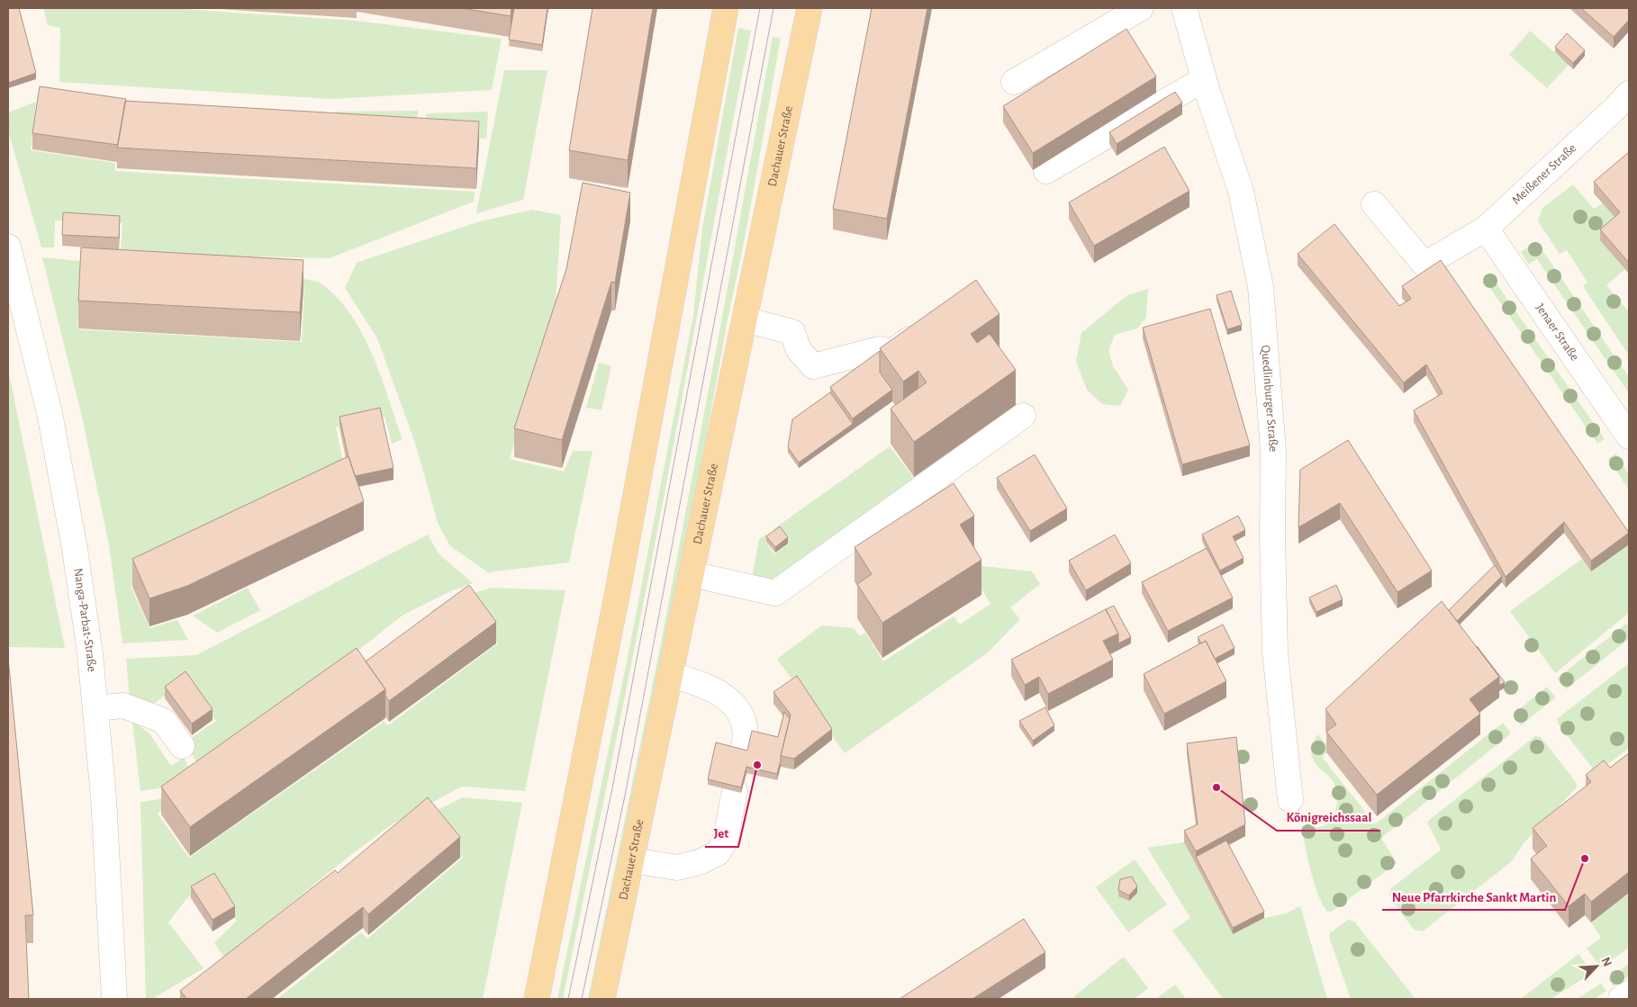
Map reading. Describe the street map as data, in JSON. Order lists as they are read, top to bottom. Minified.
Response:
{"streets":{"main road":["Dachauer Straße"],"street":["Meißener Straße","Jenaer Straße","Quedlinburger Straße","Nanga-Parbat-Straße"]},"crossings":[["Meißener Straße","Jenaer Straße"]],"places":["Jet","Königreichssaal","Neue Pfarrkirche Sankt Martin"],"north":"top right"}
